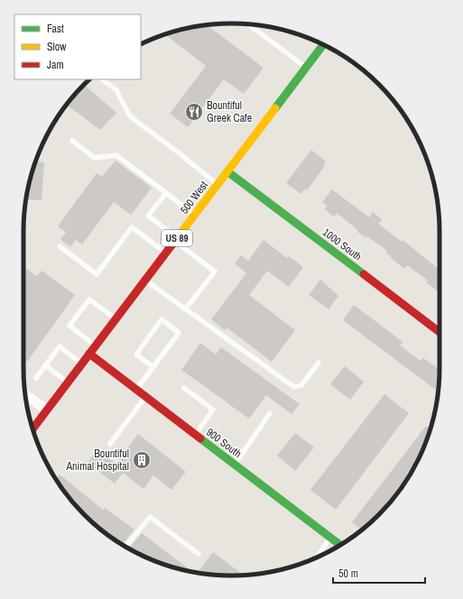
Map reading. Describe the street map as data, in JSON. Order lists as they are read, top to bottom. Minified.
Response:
{"streets":{"street":["500 West","US 89","1000 South","900 South"]},"crossings":[["500 West","1000 South"],["500 West","900 South"]],"places":{"restaurant":["Bountiful Greek Cafe"],"building":["Bountiful Animal Hospital"]},"legend":["Fast","Slow","Jam"],"scale_bar":"50 m"}
